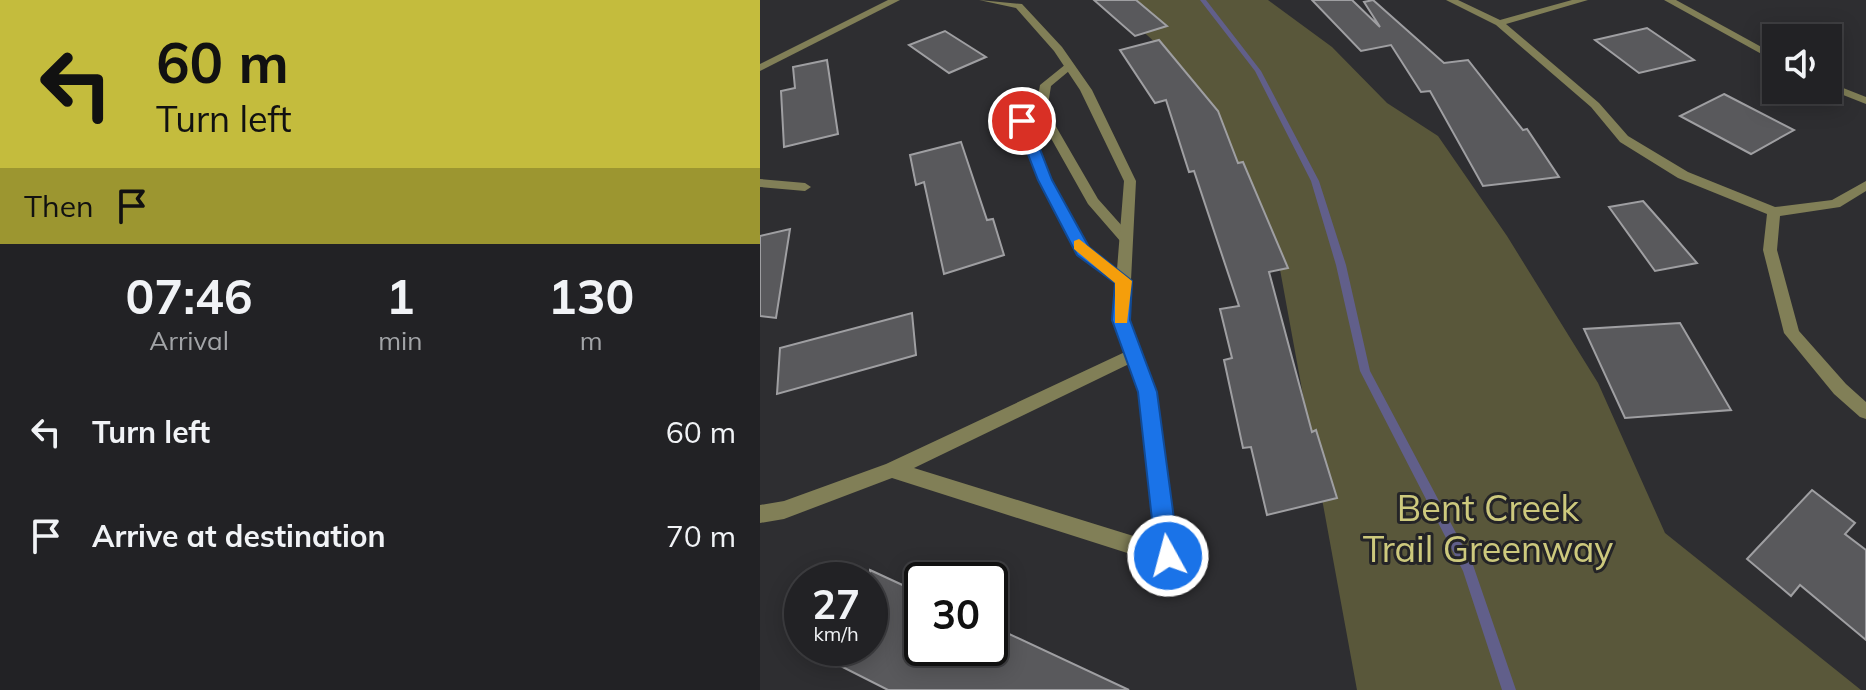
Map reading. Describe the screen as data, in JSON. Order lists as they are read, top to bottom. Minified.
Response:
{"parks":["Bent Creek Trail Greenway"],"page":{"turn":["60 m","Turn left"],"then":"Then","eta":["07:46","Arrival","1","min","130","m"],"list":[{"name":"Turn left","value":"60 m"},{"name":"Arrive at destination","value":"70 m"}],"speed":"27 km/h","limit":"30"}}
